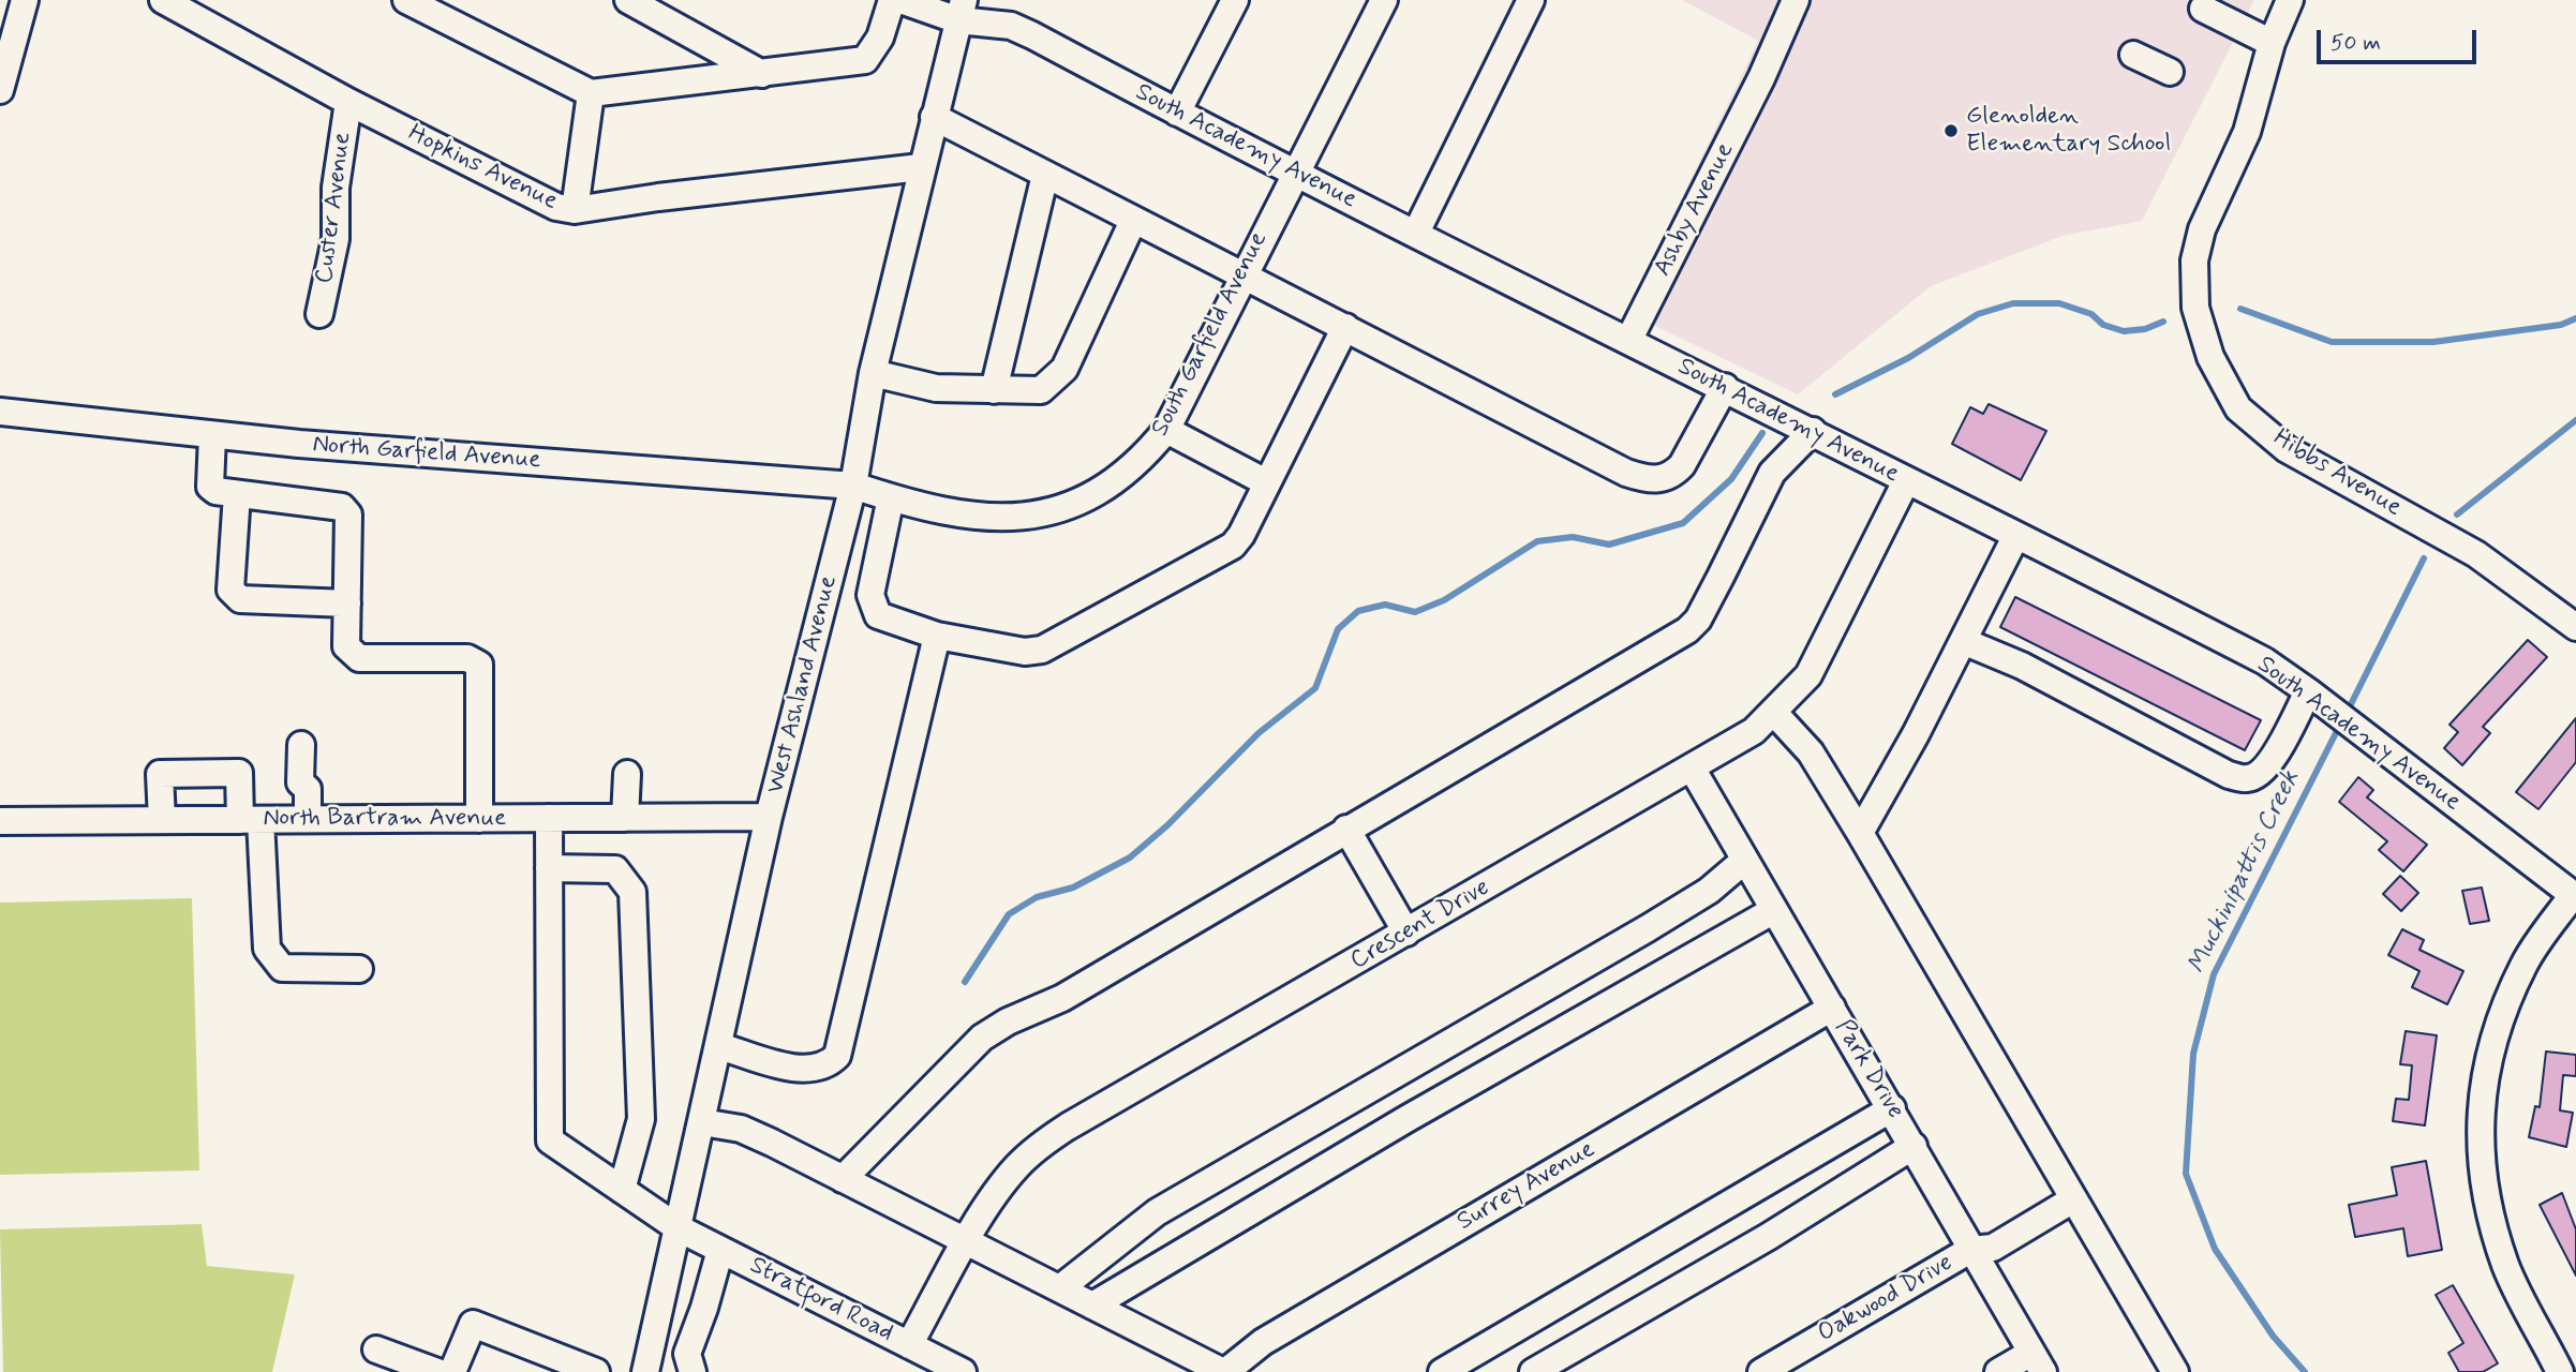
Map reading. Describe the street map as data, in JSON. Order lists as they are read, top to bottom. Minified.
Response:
{"streets":{"street":["South Academy Avenue","Hopkins Avenue","Custer Avenue","Ashby Avenue","South Garfield Avenue","North Garfield Avenue","Hibbs Avenue","West Ashland Avenue","North Bartram Avenue","Crescent Drive","Park Drive","Surrey Avenue","Oakwood Drive","Stratford Road"]},"crossings":[["South Academy Avenue","Ashby Avenue"],["South Academy Avenue","South Garfield Avenue"],["South Academy Avenue","West Ashland Avenue"],["South Academy Avenue","Crescent Drive"],["Hopkins Avenue","Custer Avenue"],["Hopkins Avenue","West Ashland Avenue"],["South Garfield Avenue","North Garfield Avenue"],["South Garfield Avenue","West Ashland Avenue"],["North Garfield Avenue","West Ashland Avenue"],["West Ashland Avenue","North Bartram Avenue"],["West Ashland Avenue","Stratford Road"],["Crescent Drive","Park Drive"],["Crescent Drive","Stratford Road"],["Park Drive","Surrey Avenue"],["Park Drive","Oakwood Drive"]],"water":["Muckinipattis Creek"],"places":["Glenolden Elementary School"],"scale_bar":"50 m"}
